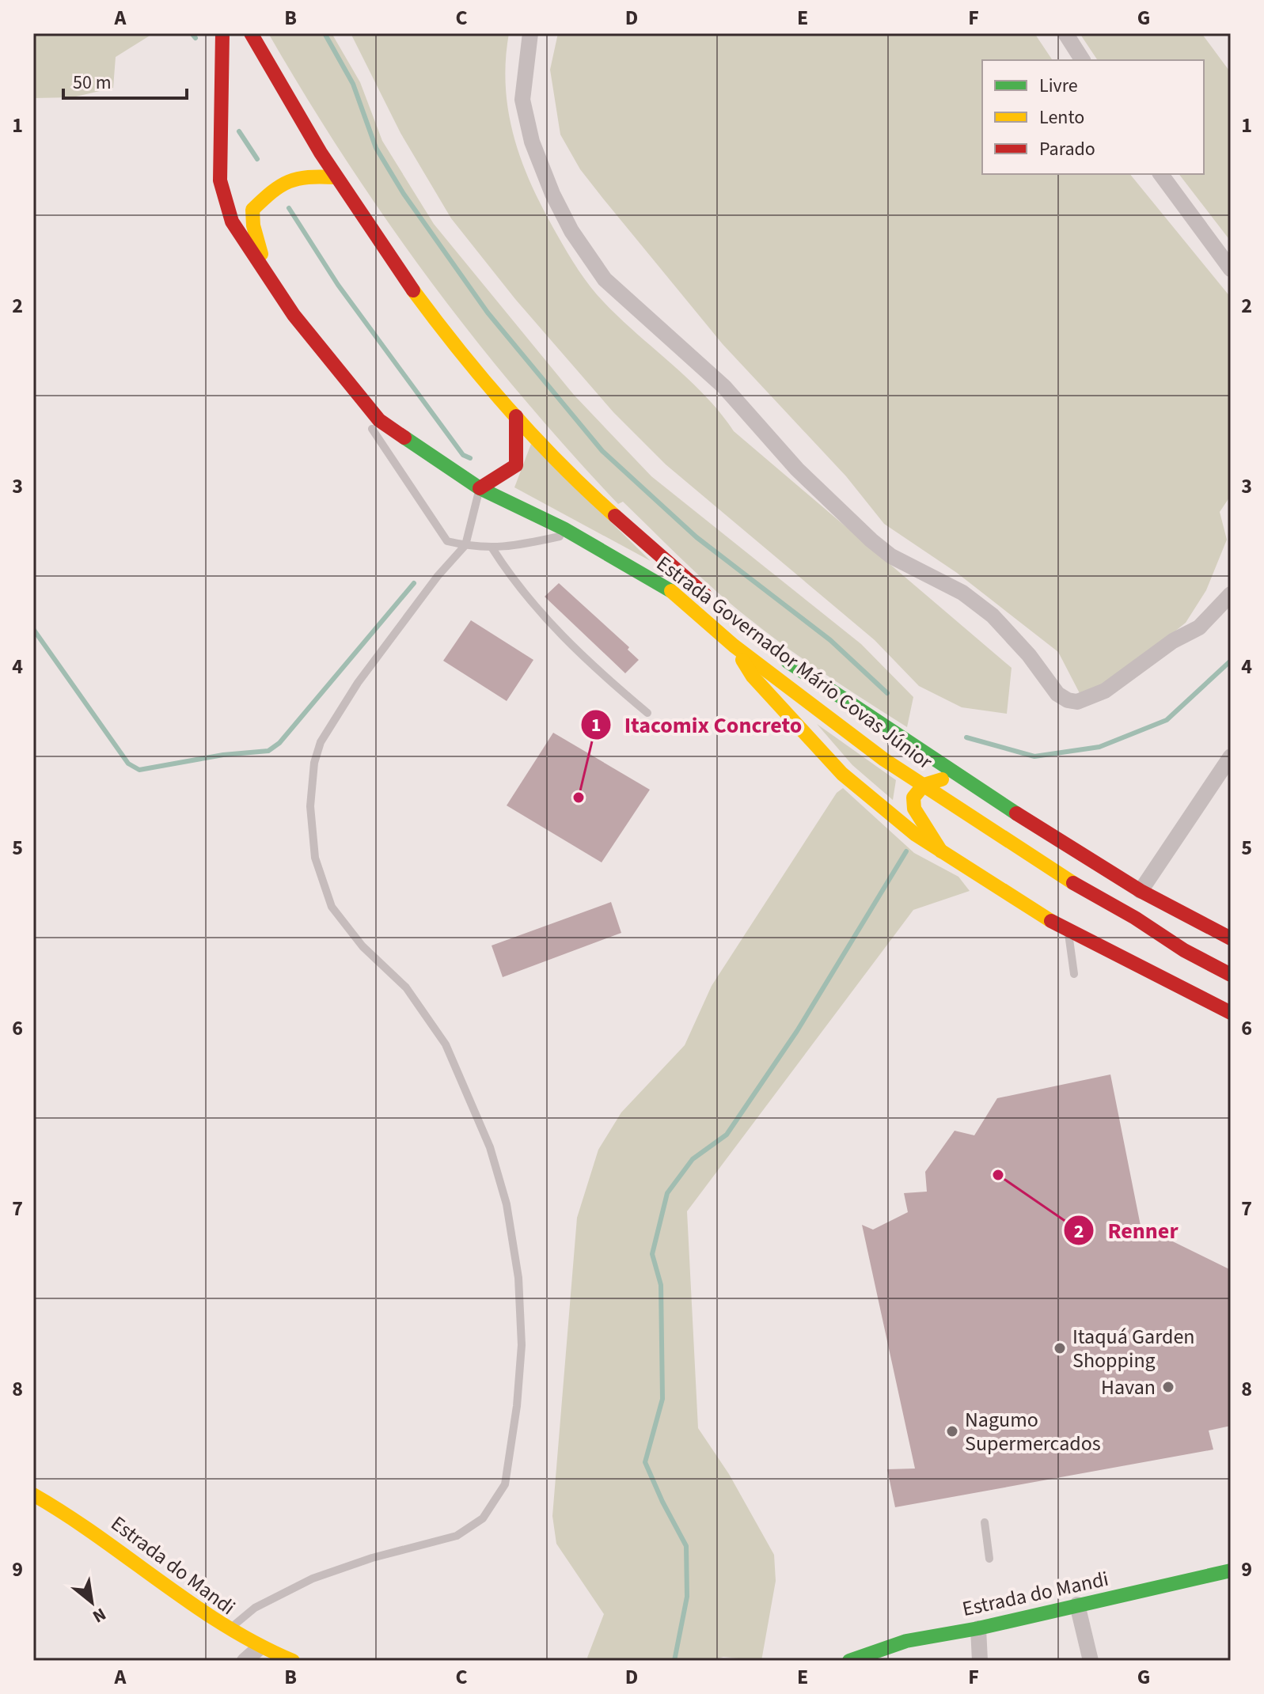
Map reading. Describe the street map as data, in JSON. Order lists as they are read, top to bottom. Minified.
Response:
{"streets":{"main road":["Estrada Governador Mário Covas Júnior","Estrada do Mandi"]},"places":["Itacomix Concreto","Renner","Itaquá Garden Shopping","Havan","Nagumo Supermercados"],"legend":["Livre","Lento","Parado"],"scale_bar":"50 m","north":"bottom right","grid":{"columns":["A","B","C","D","E","F","G"],"rows":["1","2","3","4","5","6","7","8","9"]}}
